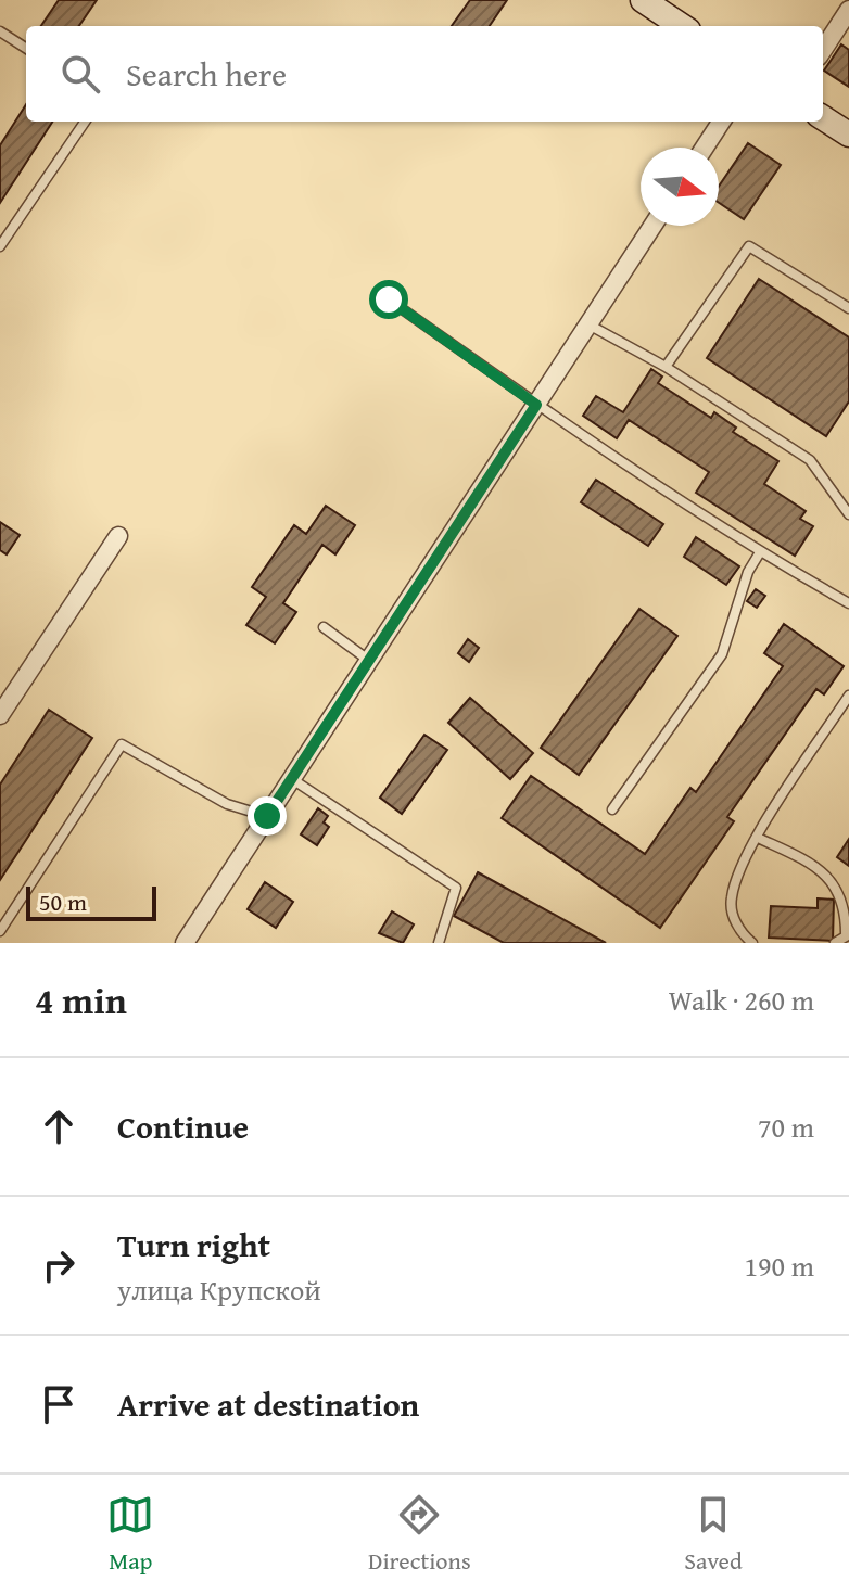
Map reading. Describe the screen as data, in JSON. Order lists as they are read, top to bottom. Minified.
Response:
{"scale_bar":"50 m","north":"right","page":{"search":"Search here","scale":"50 m","heading":["4 min","Walk · 260 m"],"list":[["Continue","70 m"],["Turn right","улица Крупской","190 m"],"Arrive at destination"],"nav":["Map","Directions","Saved"]}}
